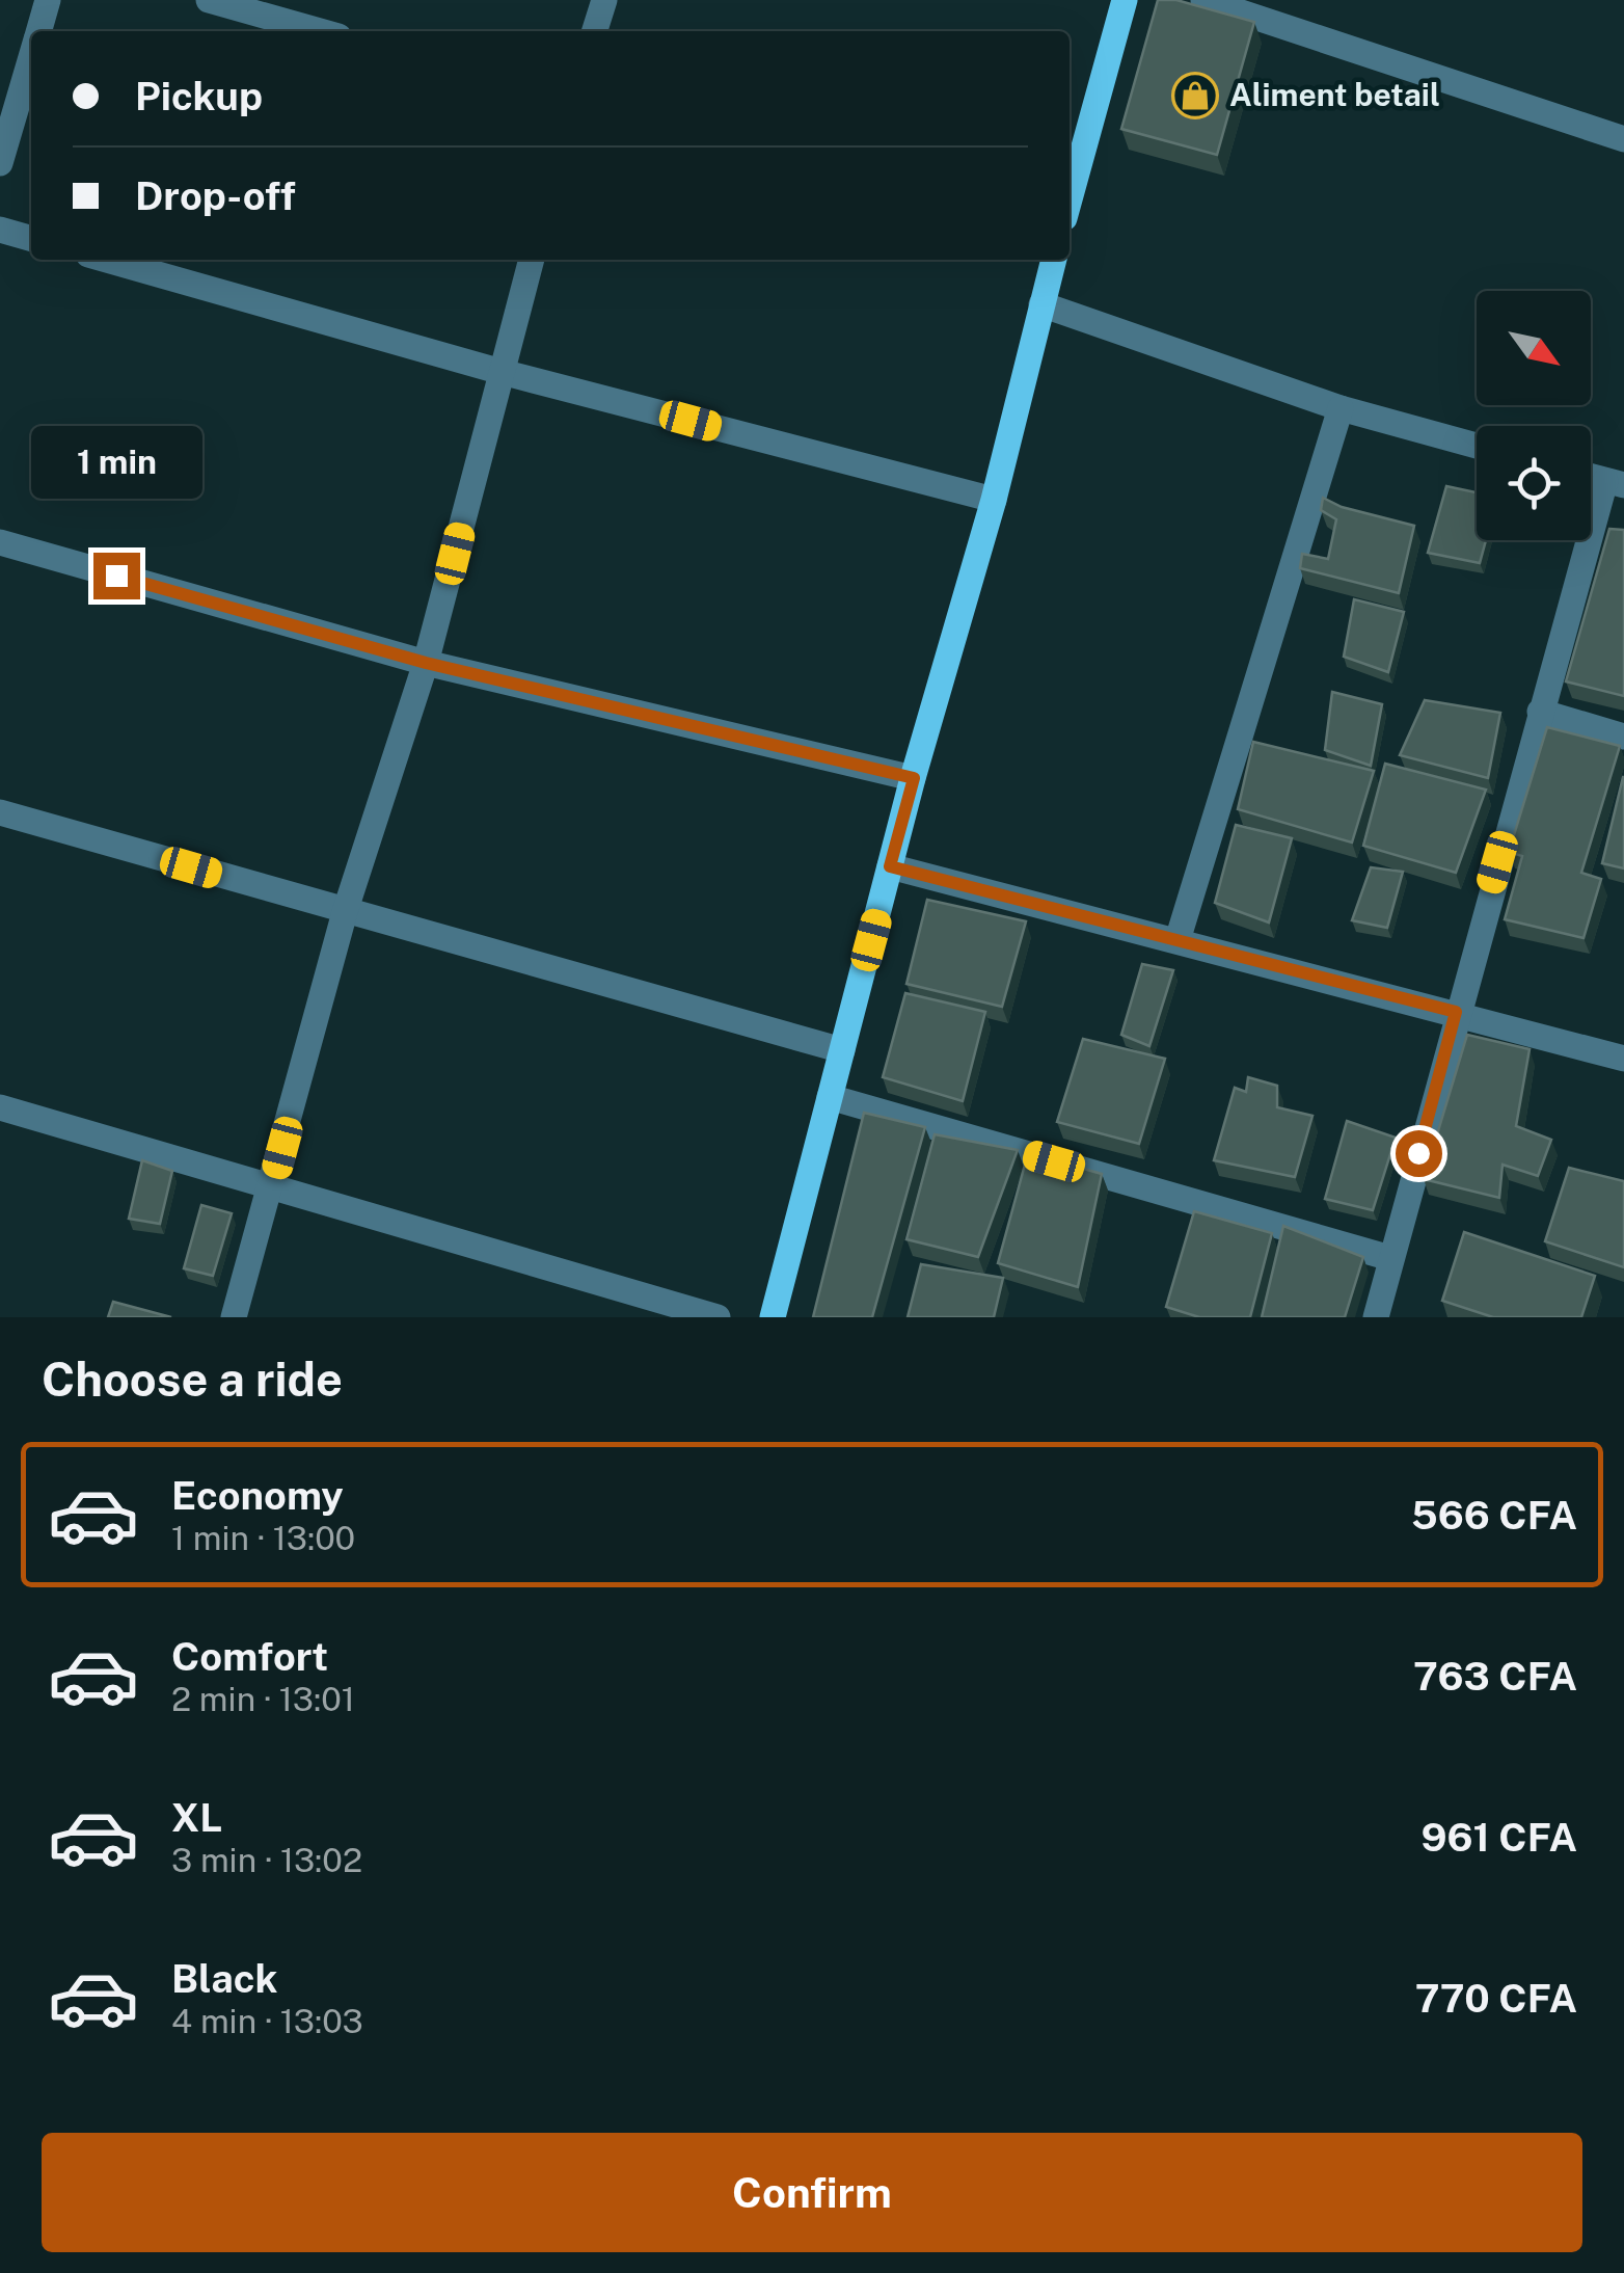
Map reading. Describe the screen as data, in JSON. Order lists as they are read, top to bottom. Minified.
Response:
{"places":{"shop":["Aliment betail"]},"north":"bottom right","page":{"banner":["Pickup","Drop-off"],"bubble":"1 min","heading":"Choose a ride","list":[{"name":"Economy","note":"1 min · 13:00","value":"566 CFA"},{"name":"Comfort","note":"2 min · 13:01","value":"763 CFA"},{"name":"XL","note":"3 min · 13:02","value":"961 CFA"},{"name":"Black","note":"4 min · 13:03","value":"770 CFA"}],"buttons":"Confirm"}}
